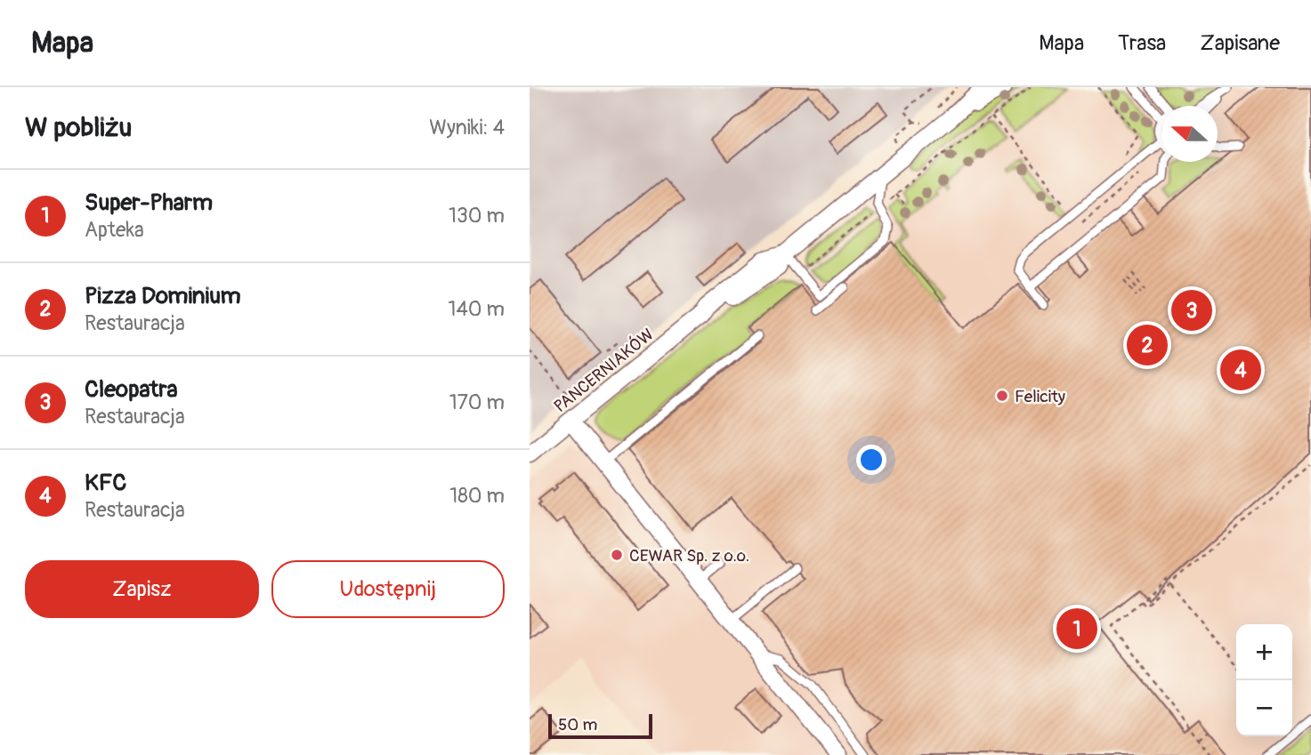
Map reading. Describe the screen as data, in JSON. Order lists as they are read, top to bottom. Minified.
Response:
{"streets":{"street":["PANCERNIAKÓW"]},"places":["Felicity","CEWAR Sp. z o.o."],"scale_bar":"50 m","north":"left","page":{"header":"Mapa","nav":["Mapa","Trasa","Zapisane"],"heading":["W pobliżu","Wyniki: 4"],"list":[{"mark":"1","name":"Super-Pharm","note":"Apteka","value":"130 m"},{"mark":"2","name":"Pizza Dominium","note":"Restauracja","value":"140 m"},{"mark":"3","name":"Cleopatra","note":"Restauracja","value":"170 m"},{"mark":"4","name":"KFC","note":"Restauracja","value":"180 m"}],"pins":["3","2","4","1"],"buttons":["Zapisz","Udostępnij"],"map_buttons":["+","−"],"scale":"50 m"}}
